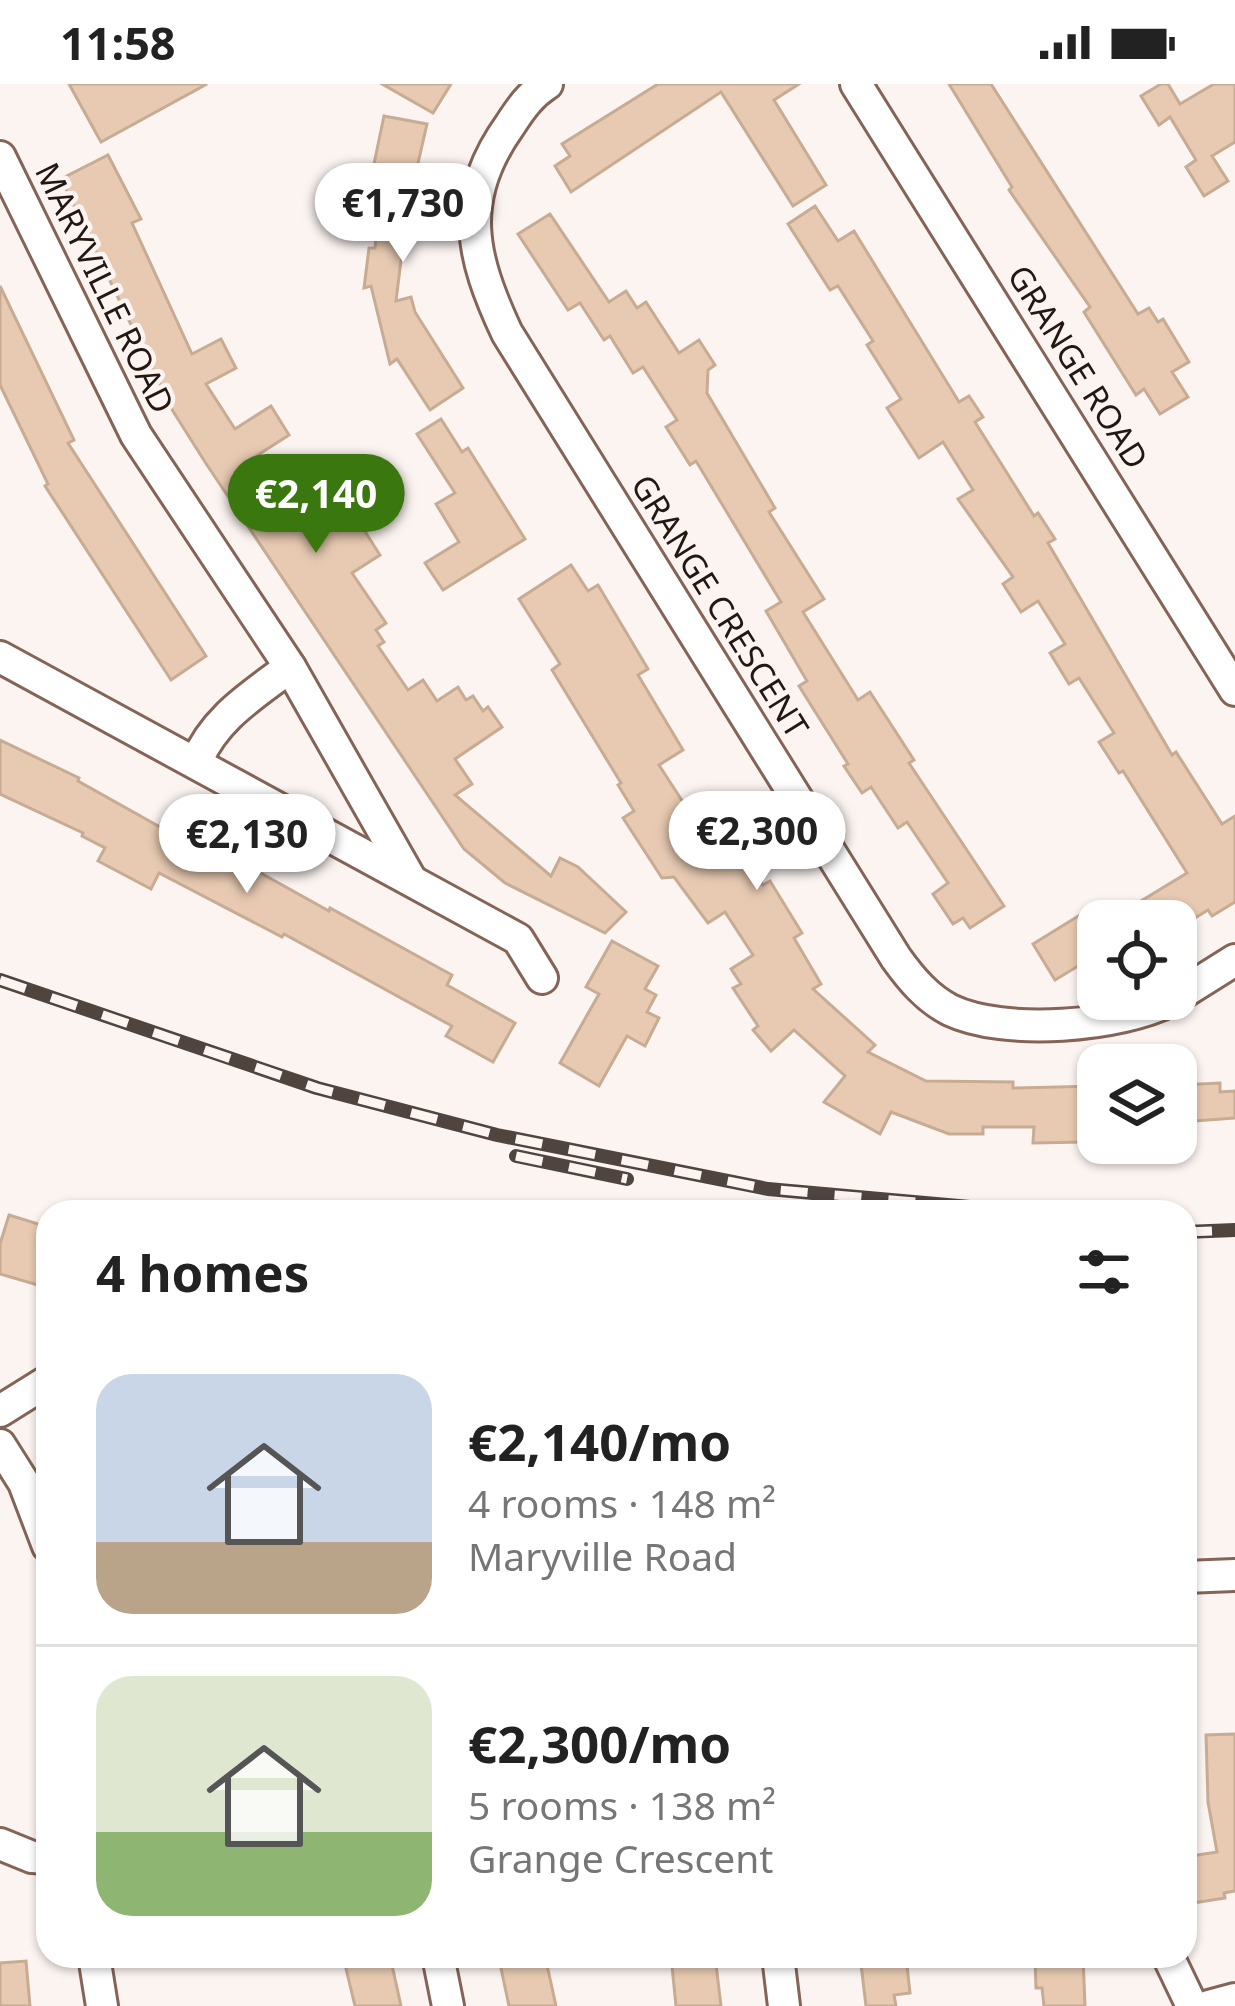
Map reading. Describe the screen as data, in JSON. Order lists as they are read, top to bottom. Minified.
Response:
{"streets":{"street":["MARYVILLE ROAD","GRANGE ROAD","GRANGE CRESCENT"]},"page":{"status":"11:58","price":["€1,730","€2,140","€2,300","€2,130"],"heading":"4 homes","list":[{"name":"€2,140/mo","note":"4 rooms · 148 m² · Maryville Road"},{"name":"€2,300/mo","note":"5 rooms · 138 m² · Grange Crescent"}]}}
